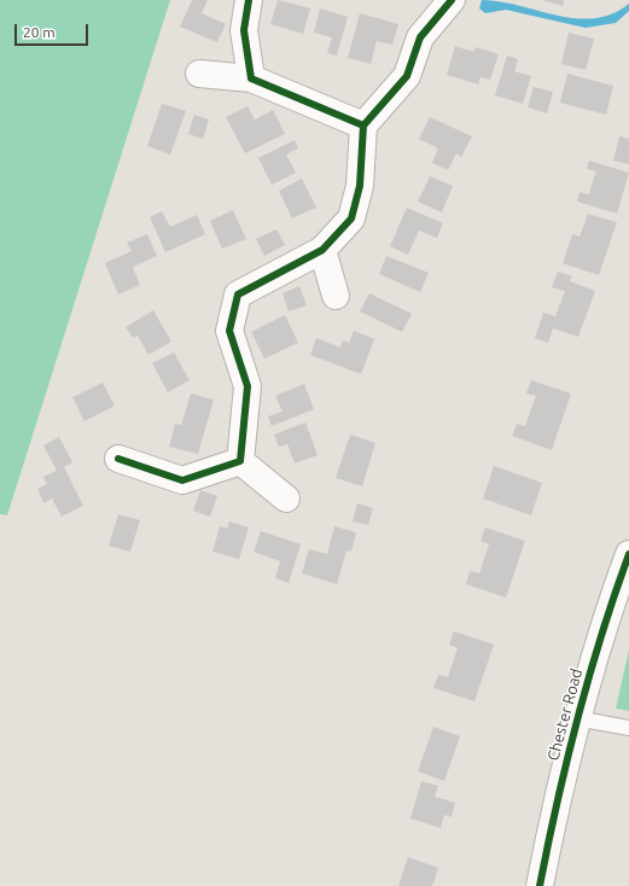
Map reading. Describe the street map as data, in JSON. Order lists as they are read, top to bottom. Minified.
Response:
{"streets":{"street":["Chester Road"]},"scale_bar":"20 m"}
